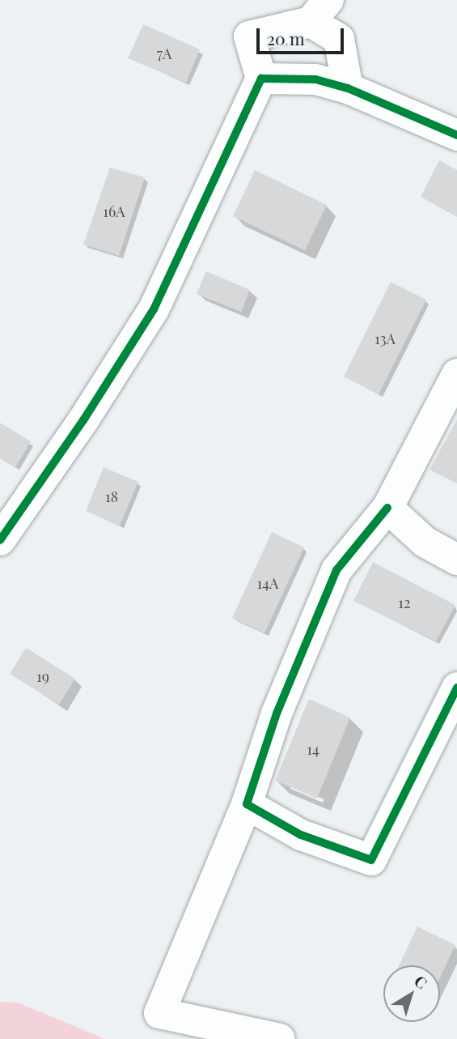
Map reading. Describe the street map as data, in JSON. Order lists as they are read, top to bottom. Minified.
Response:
{"house_numbers":["7А","16А","13А","18","14А","12","19","14"],"scale_bar":"20 m","north":"top right"}
